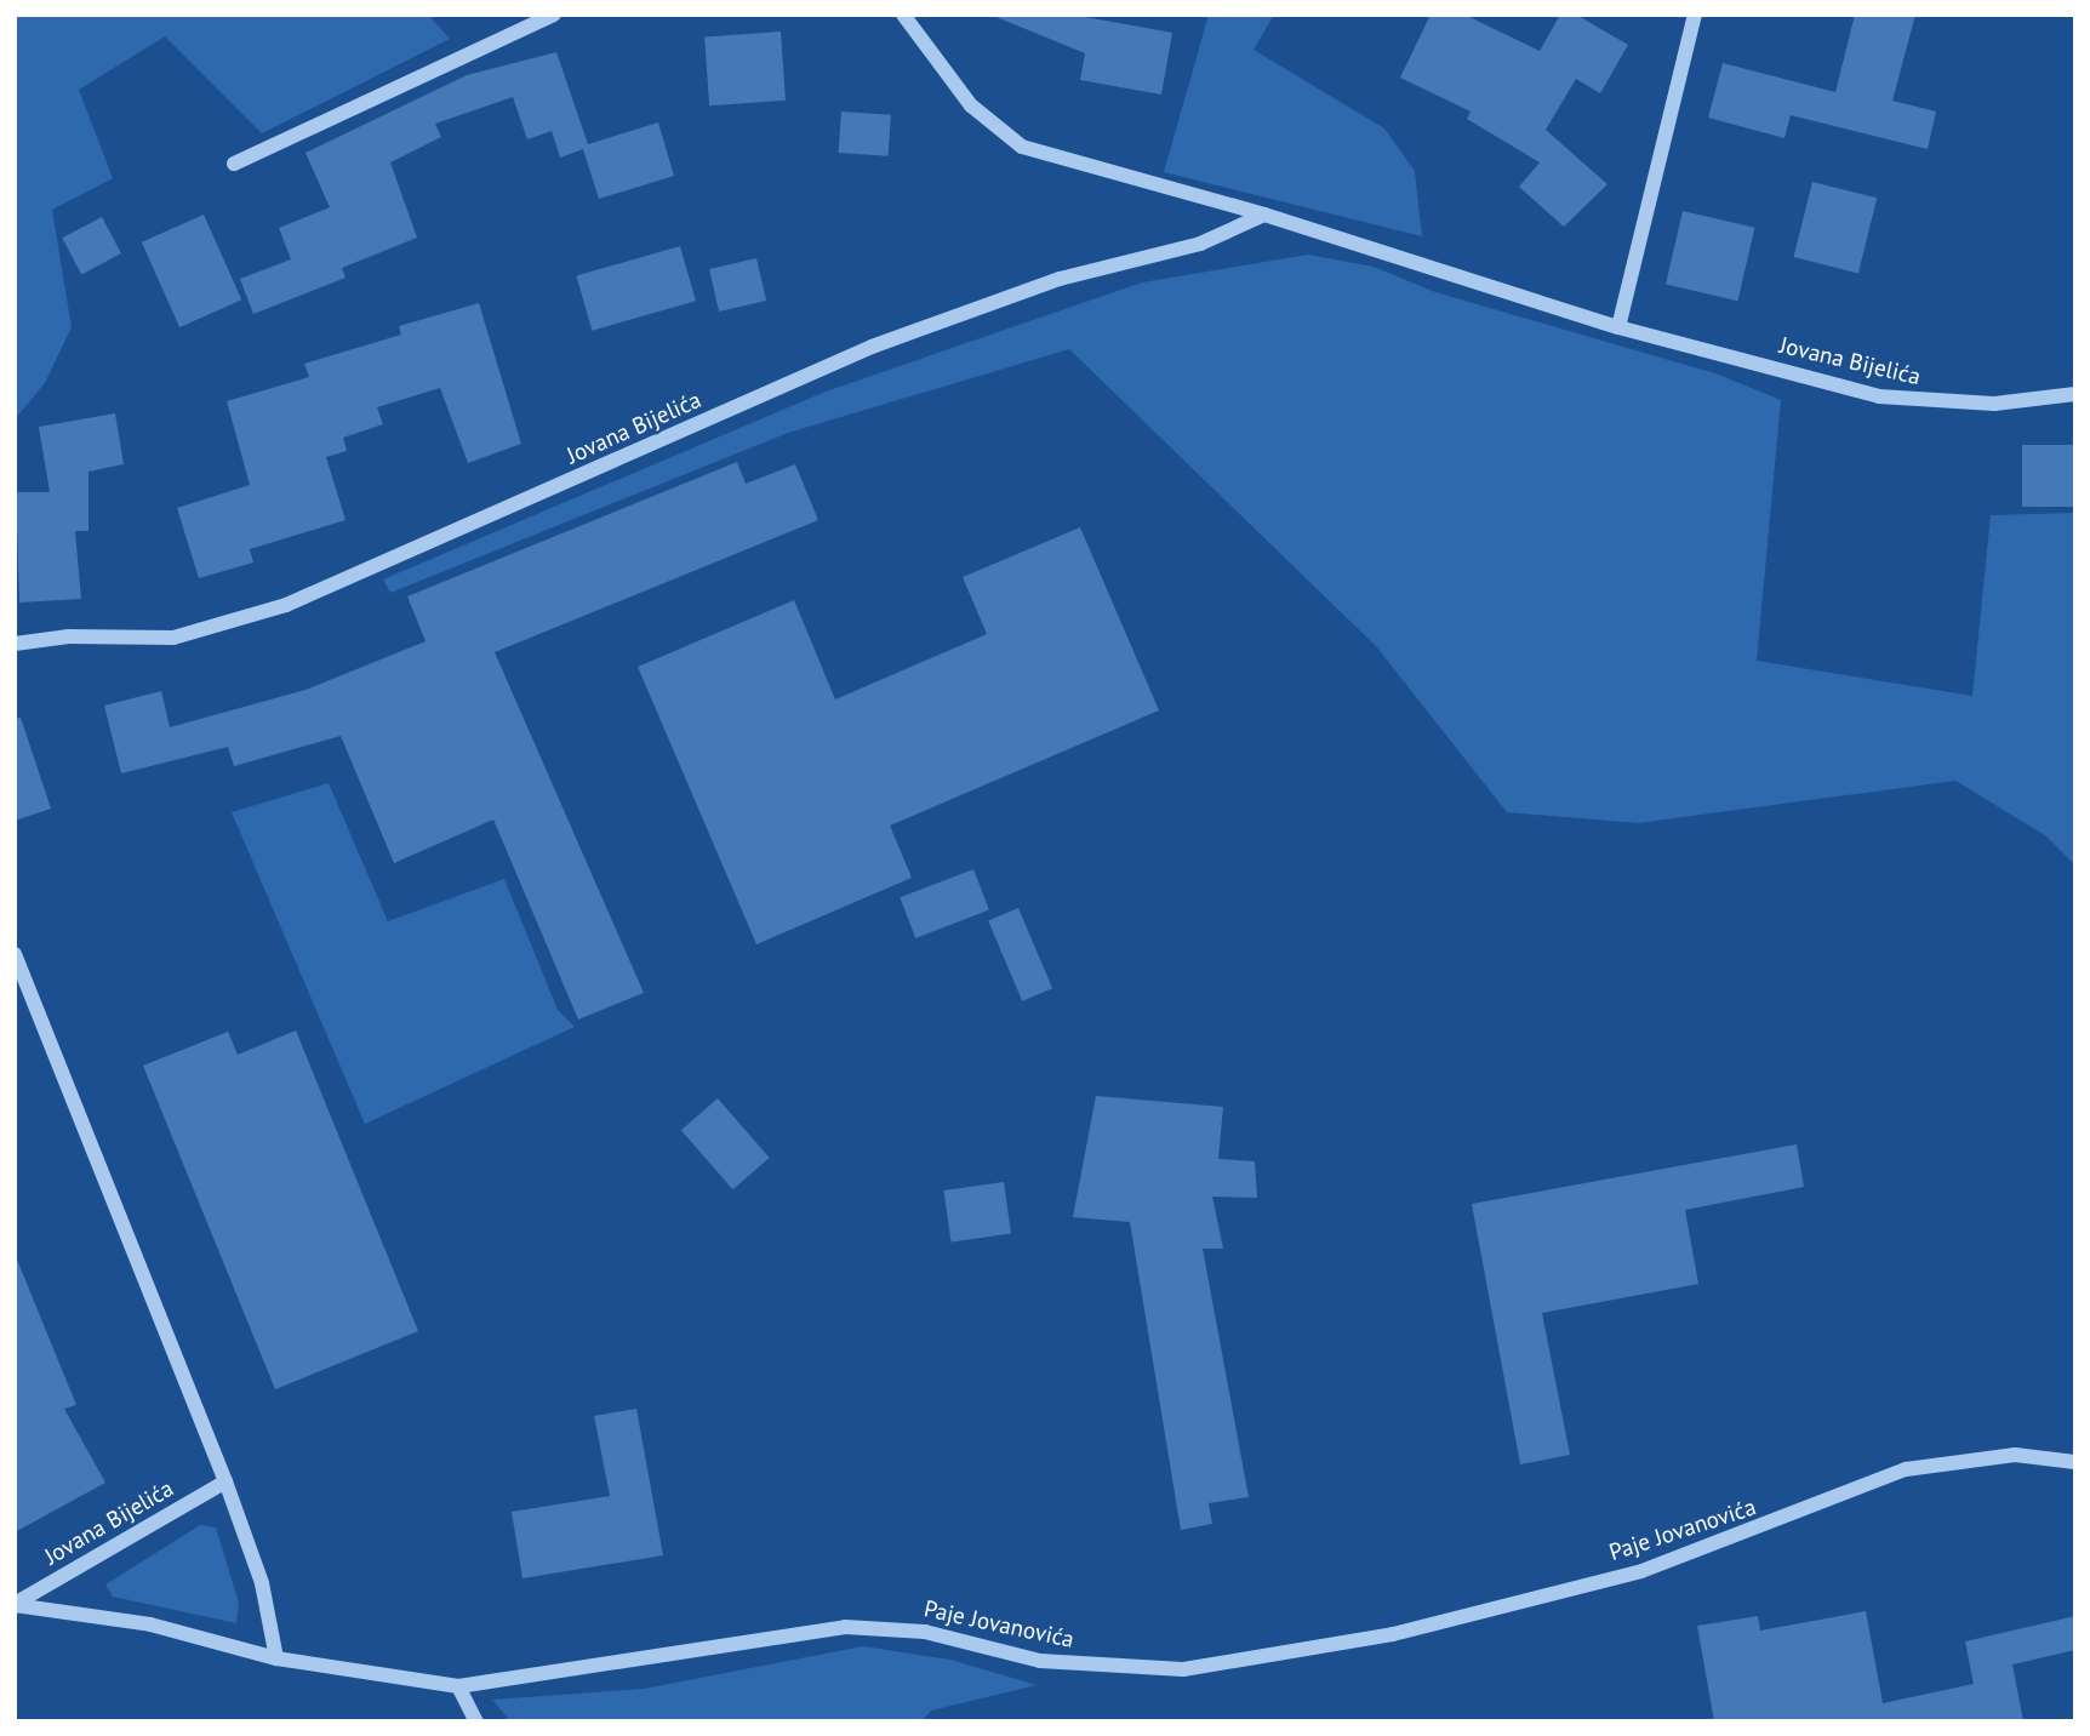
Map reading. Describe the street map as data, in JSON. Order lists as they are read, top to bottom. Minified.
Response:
{"streets":{"street":["Jovana Bijelića","Paje Jovanovića"]},"crossings":[["Jovana Bijelića","Paje Jovanovića"]]}
